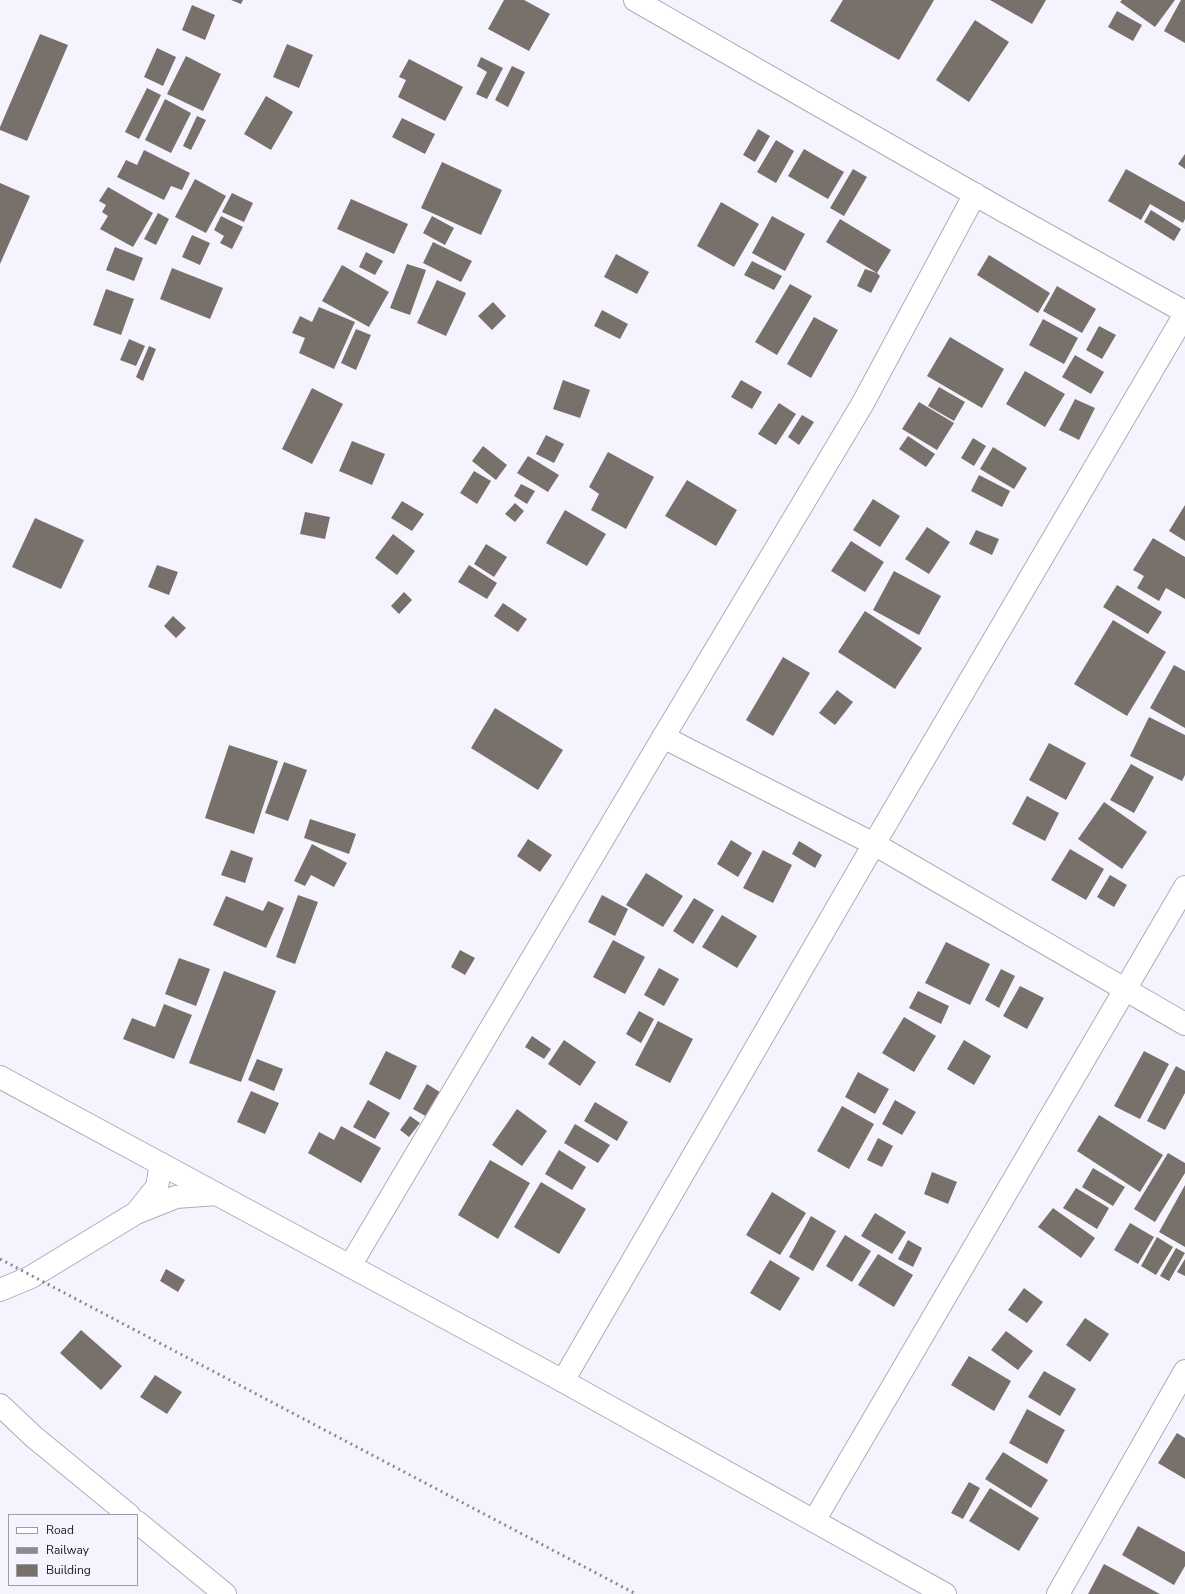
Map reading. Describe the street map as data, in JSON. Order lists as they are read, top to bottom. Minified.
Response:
{"legend":["Road","Railway","Building"]}
